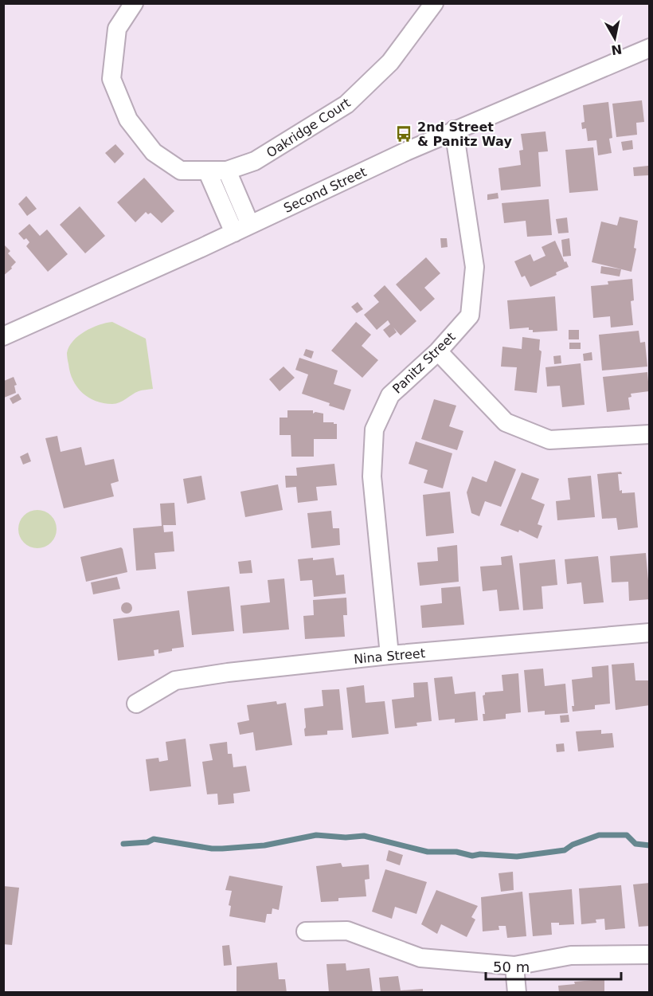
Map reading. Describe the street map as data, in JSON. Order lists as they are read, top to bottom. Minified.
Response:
{"streets":{"street":["Oakridge Court","Second Street","Panitz Street","Nina Street"]},"crossings":[["Second Street","Panitz Street"],["Panitz Street","Nina Street"]],"places":{"bus stop":["2nd Street & Panitz Way"]},"scale_bar":"50 m","north":"bottom"}
